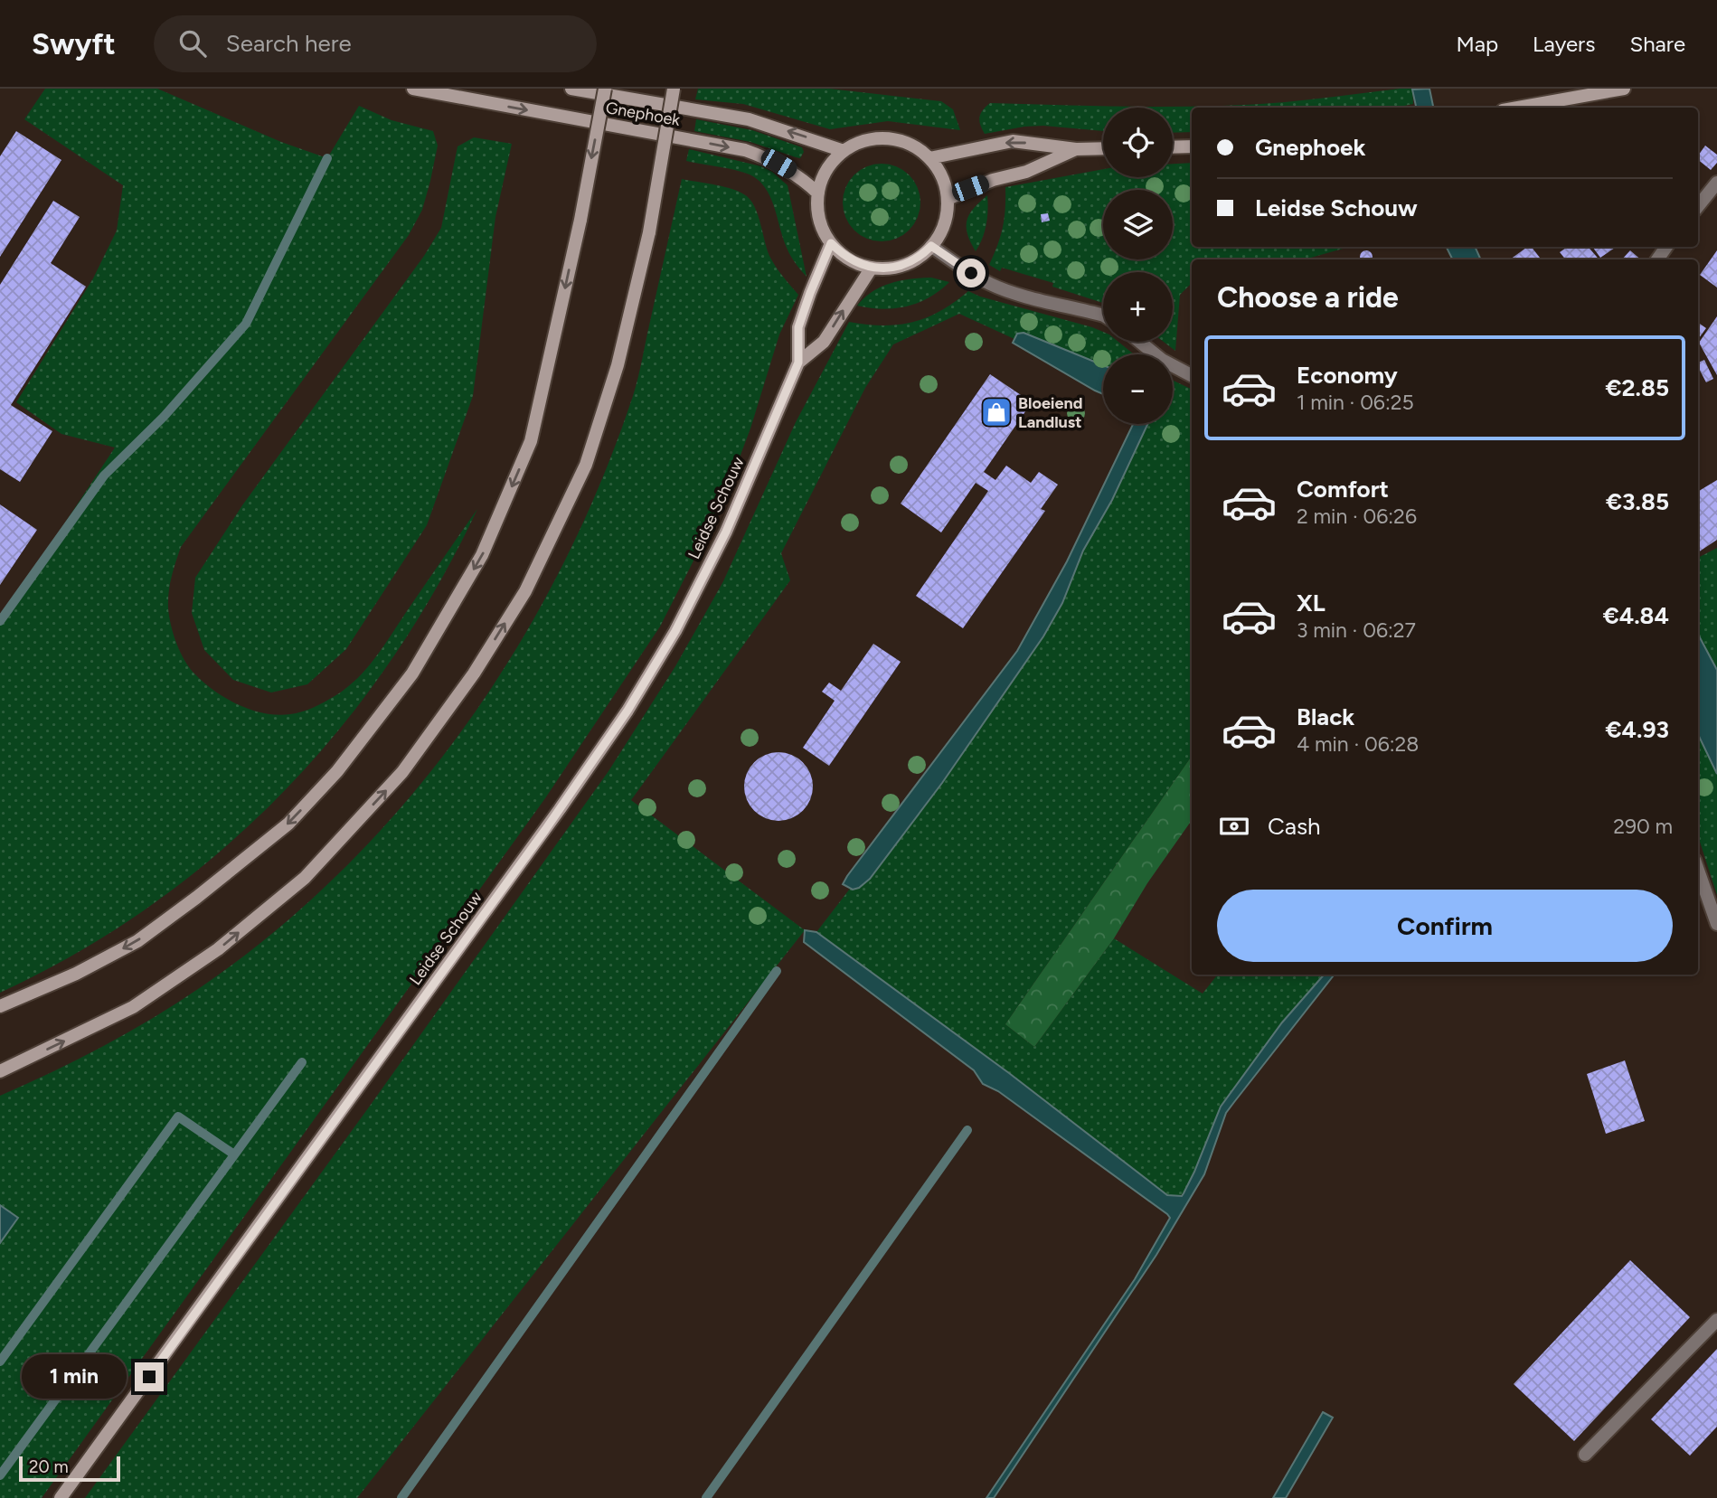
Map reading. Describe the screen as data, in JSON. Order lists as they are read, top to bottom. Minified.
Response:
{"streets":{"street":["Gnephoek","Leidse Schouw"]},"crossings":[["Gnephoek","Leidse Schouw"]],"places":{"shop":["Bloeiend Landlust"]},"scale_bar":"20 m","page":{"header":"Swyft","search":"Search here","nav":["Map","Layers","Share"],"map_buttons":["+","−"],"banner":["Gnephoek","Leidse Schouw"],"heading":"Choose a ride","list":[{"name":"Economy","note":"1 min · 06:25","value":"€2.85"},{"name":"Comfort","note":"2 min · 06:26","value":"€3.85"},{"name":"XL","note":"3 min · 06:27","value":"€4.84"},{"name":"Black","note":"4 min · 06:28","value":"€4.93"}],"pay":["Cash","290 m"],"buttons":"Confirm","bubble":"1 min","scale":"20 m"}}
